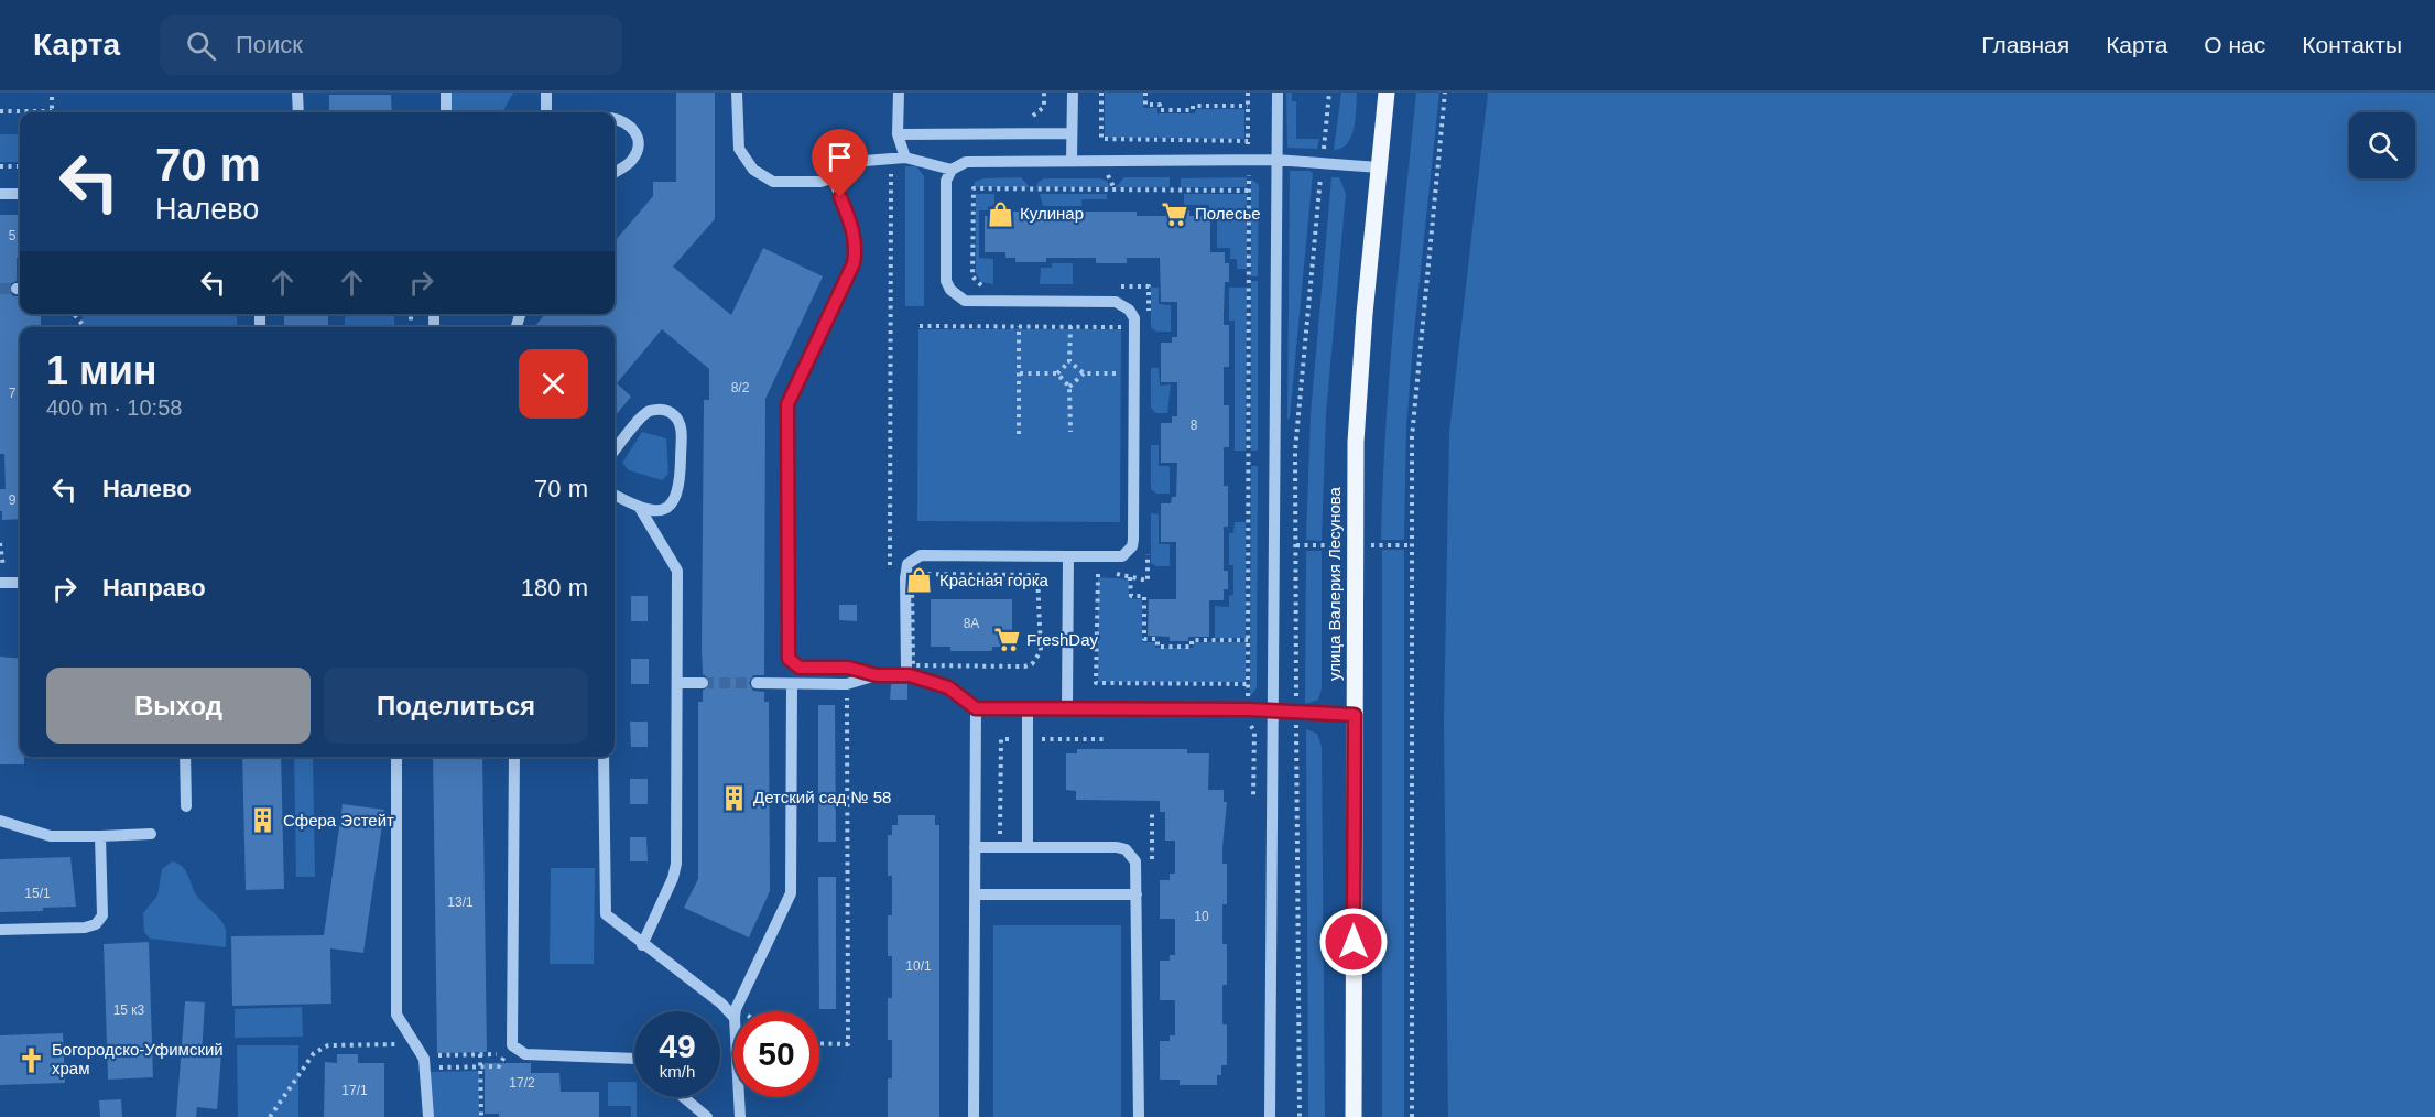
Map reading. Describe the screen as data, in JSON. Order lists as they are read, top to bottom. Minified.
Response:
{"streets":{"main road":["улица Валерия Лесунова"]},"places":{"shop":["Кулинар","Красная горка"],"supermarket":["Полесье","FreshDay"],"building":["Детский сад № 58","Сфера Эстейт"],"church":["Богородско-Уфимский храм"]},"house_numbers":["5","8/2","7","8","9","8А","15/1","13/1","10","10/1","15 к3","17/2","17/1"],"page":{"header":"Карта","search":"Поиск","nav":["Главная","Карта","О нас","Контакты"],"turn":["70 m","Налево"],"heading":["1 мин","400 m · 10:58"],"list":[{"name":"Налево","value":"70 m"},{"name":"Направо","value":"180 m"}],"buttons":["Выход","Поделиться"],"speed":"49 km/h","limit":"50"}}
